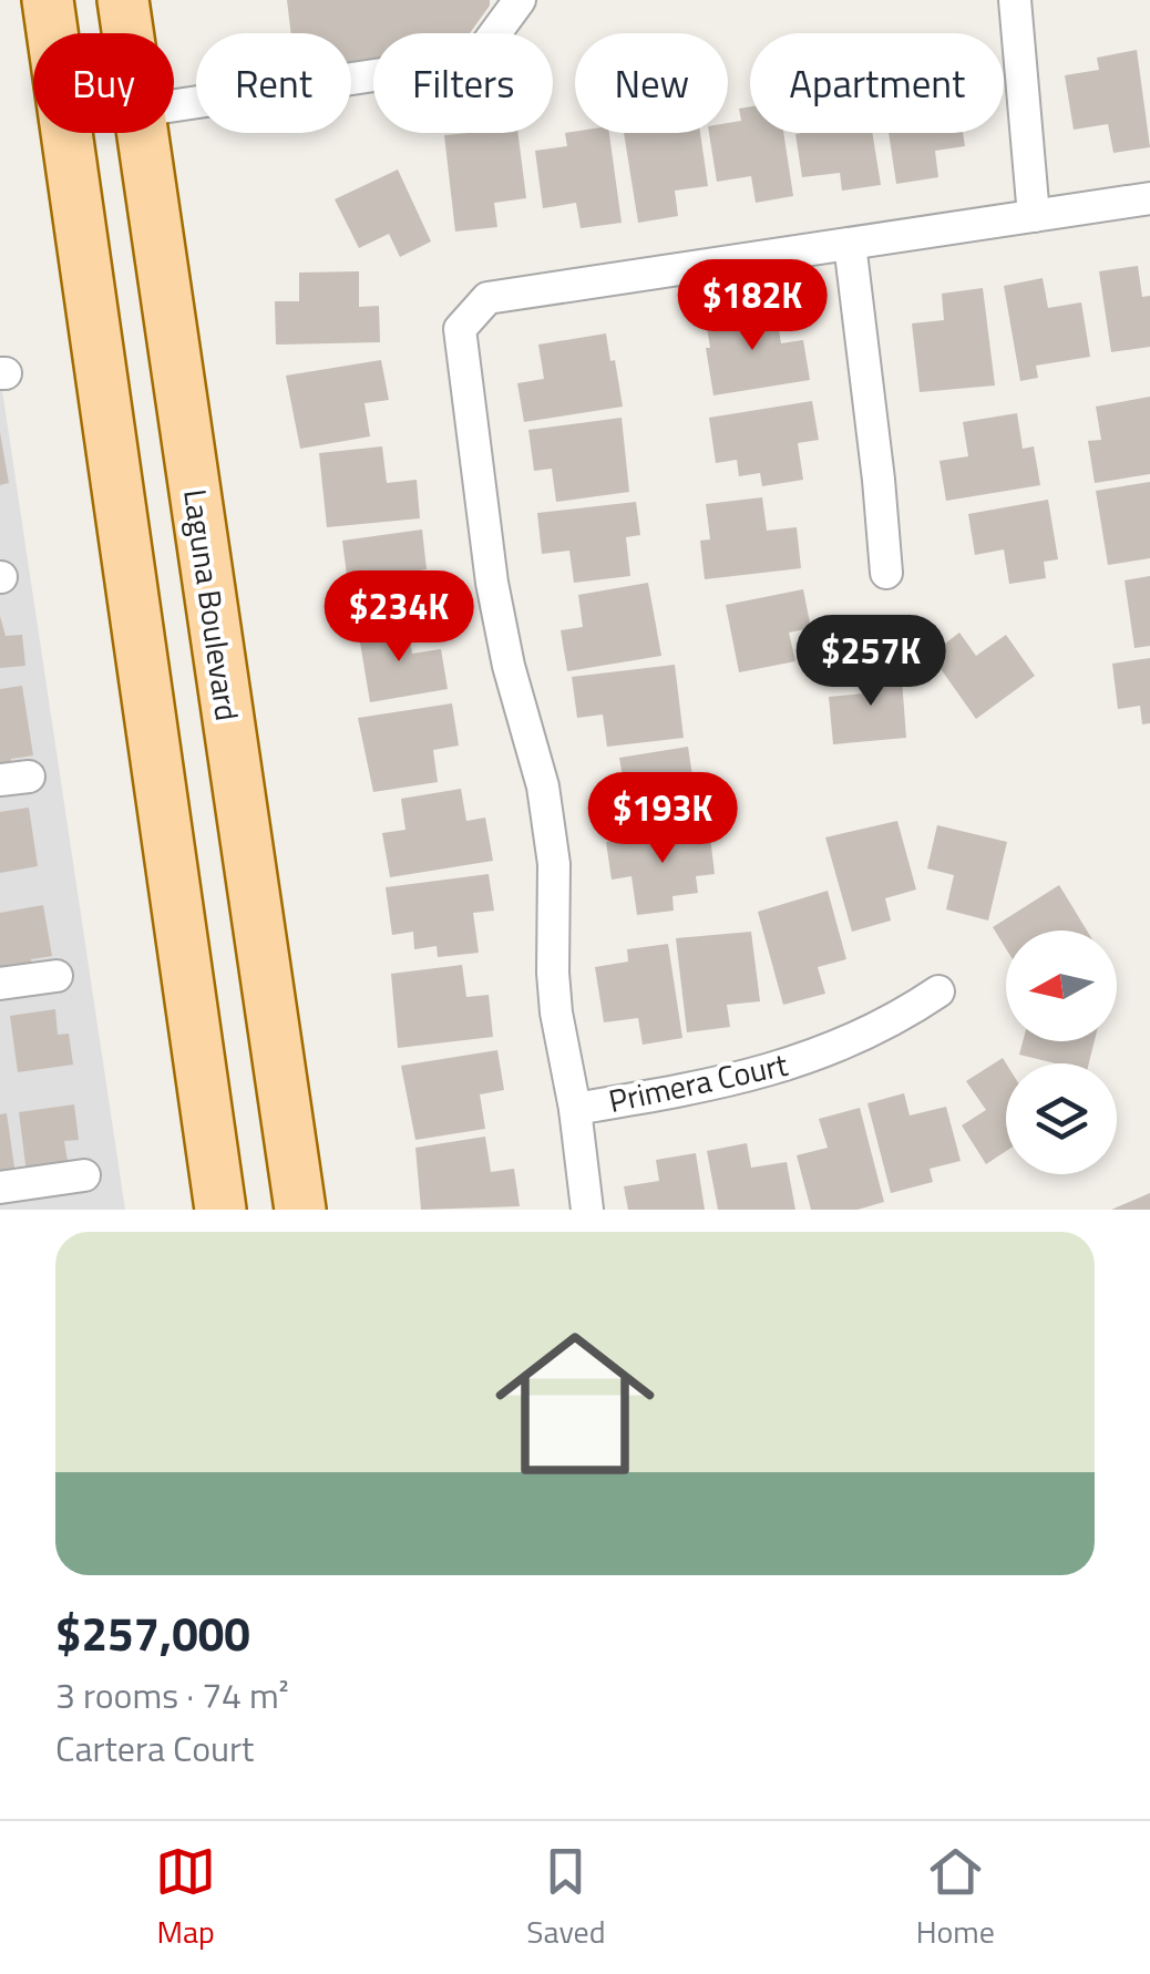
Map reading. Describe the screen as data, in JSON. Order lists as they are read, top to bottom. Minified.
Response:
{"streets":{"main road":["Laguna Boulevard"],"street":["Primera Court"]},"north":"left","page":{"chip":["Buy","Rent","Filters","New","Apartment"],"price":["$182K","$234K","$257K","$193K"],"list":[{"name":"$257,000","note":"3 rooms · 74 m² · Cartera Court"}],"tabs":["Map","Saved","Home"]}}
